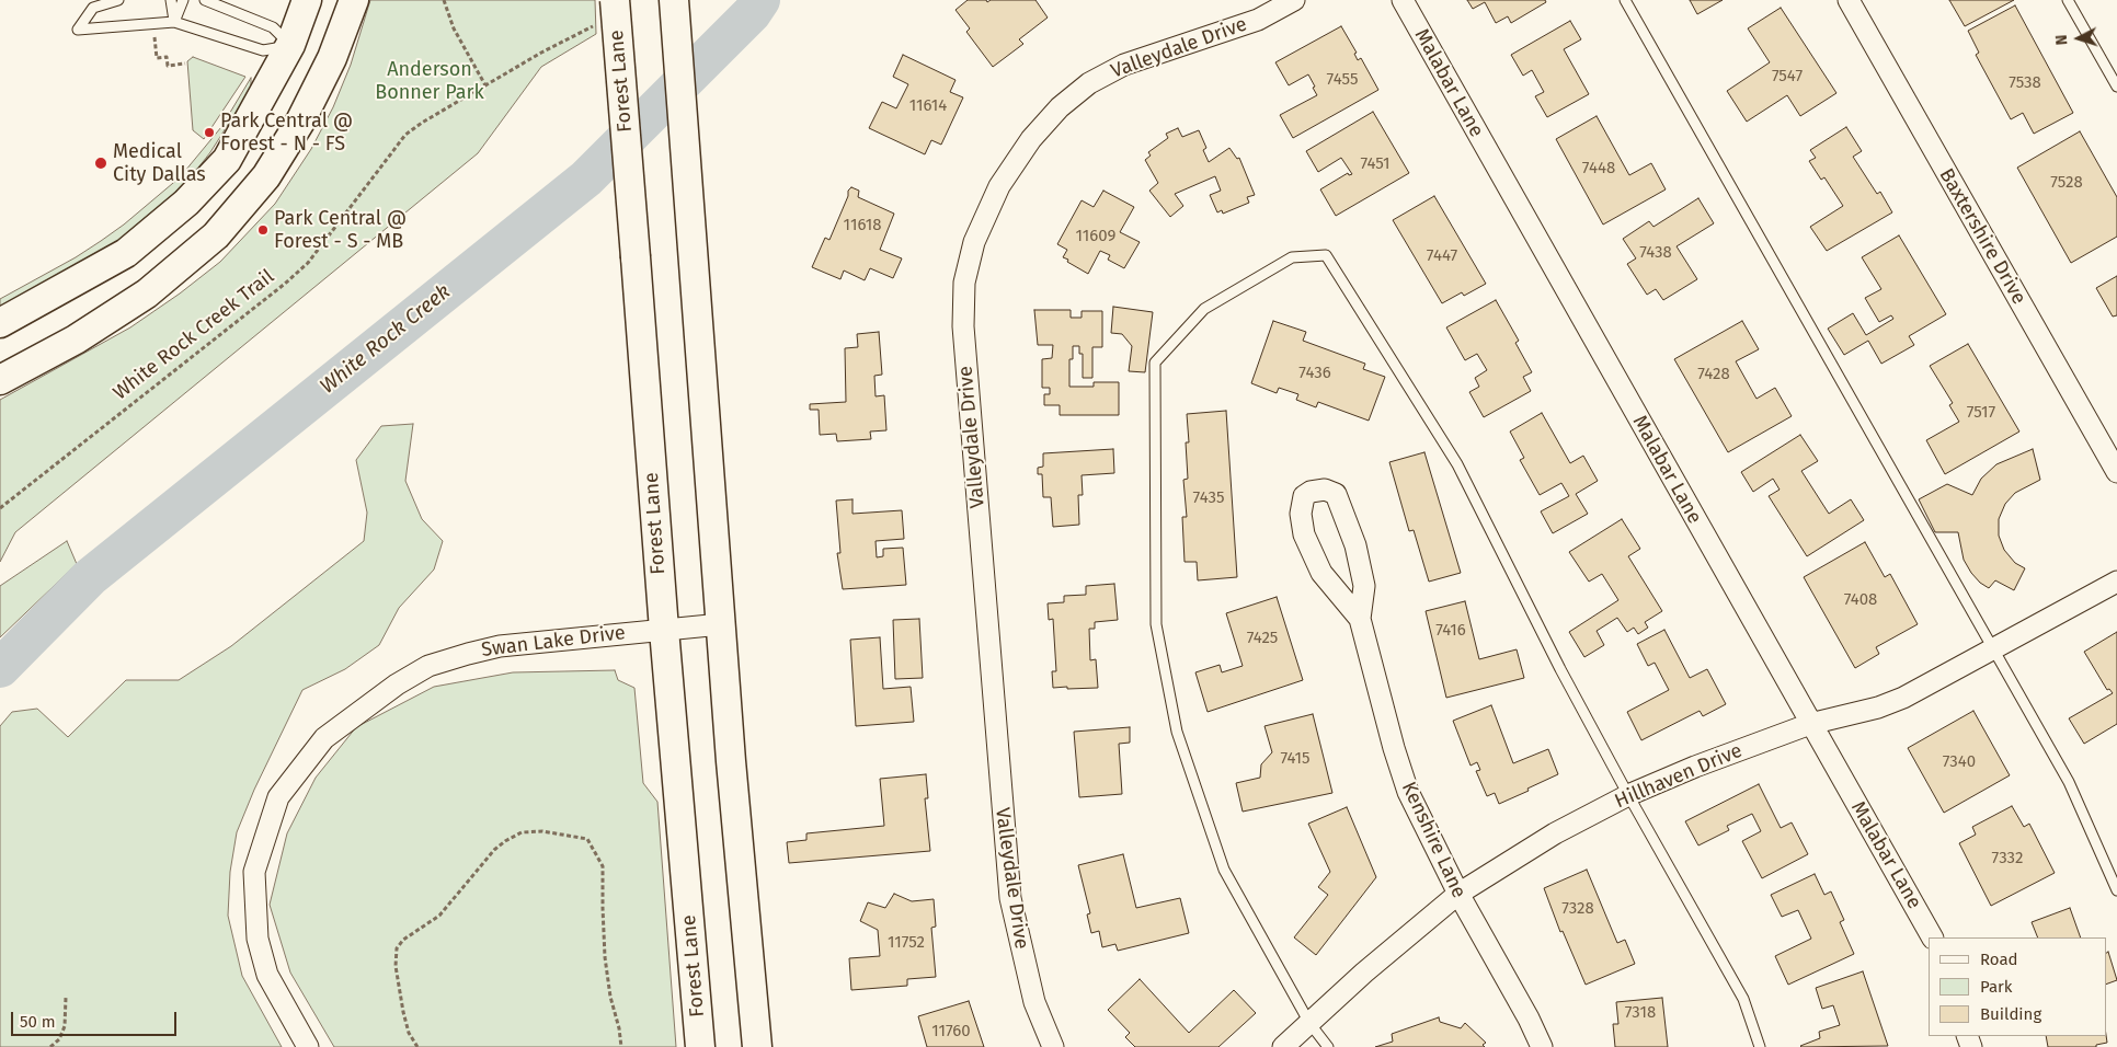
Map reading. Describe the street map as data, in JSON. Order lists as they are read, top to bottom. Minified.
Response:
{"streets":{"main road":["Forest Lane"],"street":["Valleydale Drive","Malabar Lane","Baxtershire Drive","Swan Lake Drive","Hillhaven Drive","Kenshire Lane"],"path":["White Rock Creek Trail"]},"crossings":[["Forest Lane","White Rock Creek Trail"],["Forest Lane","Swan Lake Drive"],["Malabar Lane","Hillhaven Drive"],["Hillhaven Drive","Kenshire Lane"]],"water":["White Rock Creek"],"parks":["Anderson Bonner Park"],"places":["Park Central @ Forest - N - FS","Medical City Dallas","Park Central @ Forest - S - MB"],"house_numbers":["7547","7455","7538","11614","7451","7448","7528","11618","11609","7438","7447","7436","7428","7517","7435","7408","7416","7425","7415","7340","7332","7328","11752","7318","11760"],"legend":["Road","Park","Building"],"scale_bar":"50 m","north":"left"}
